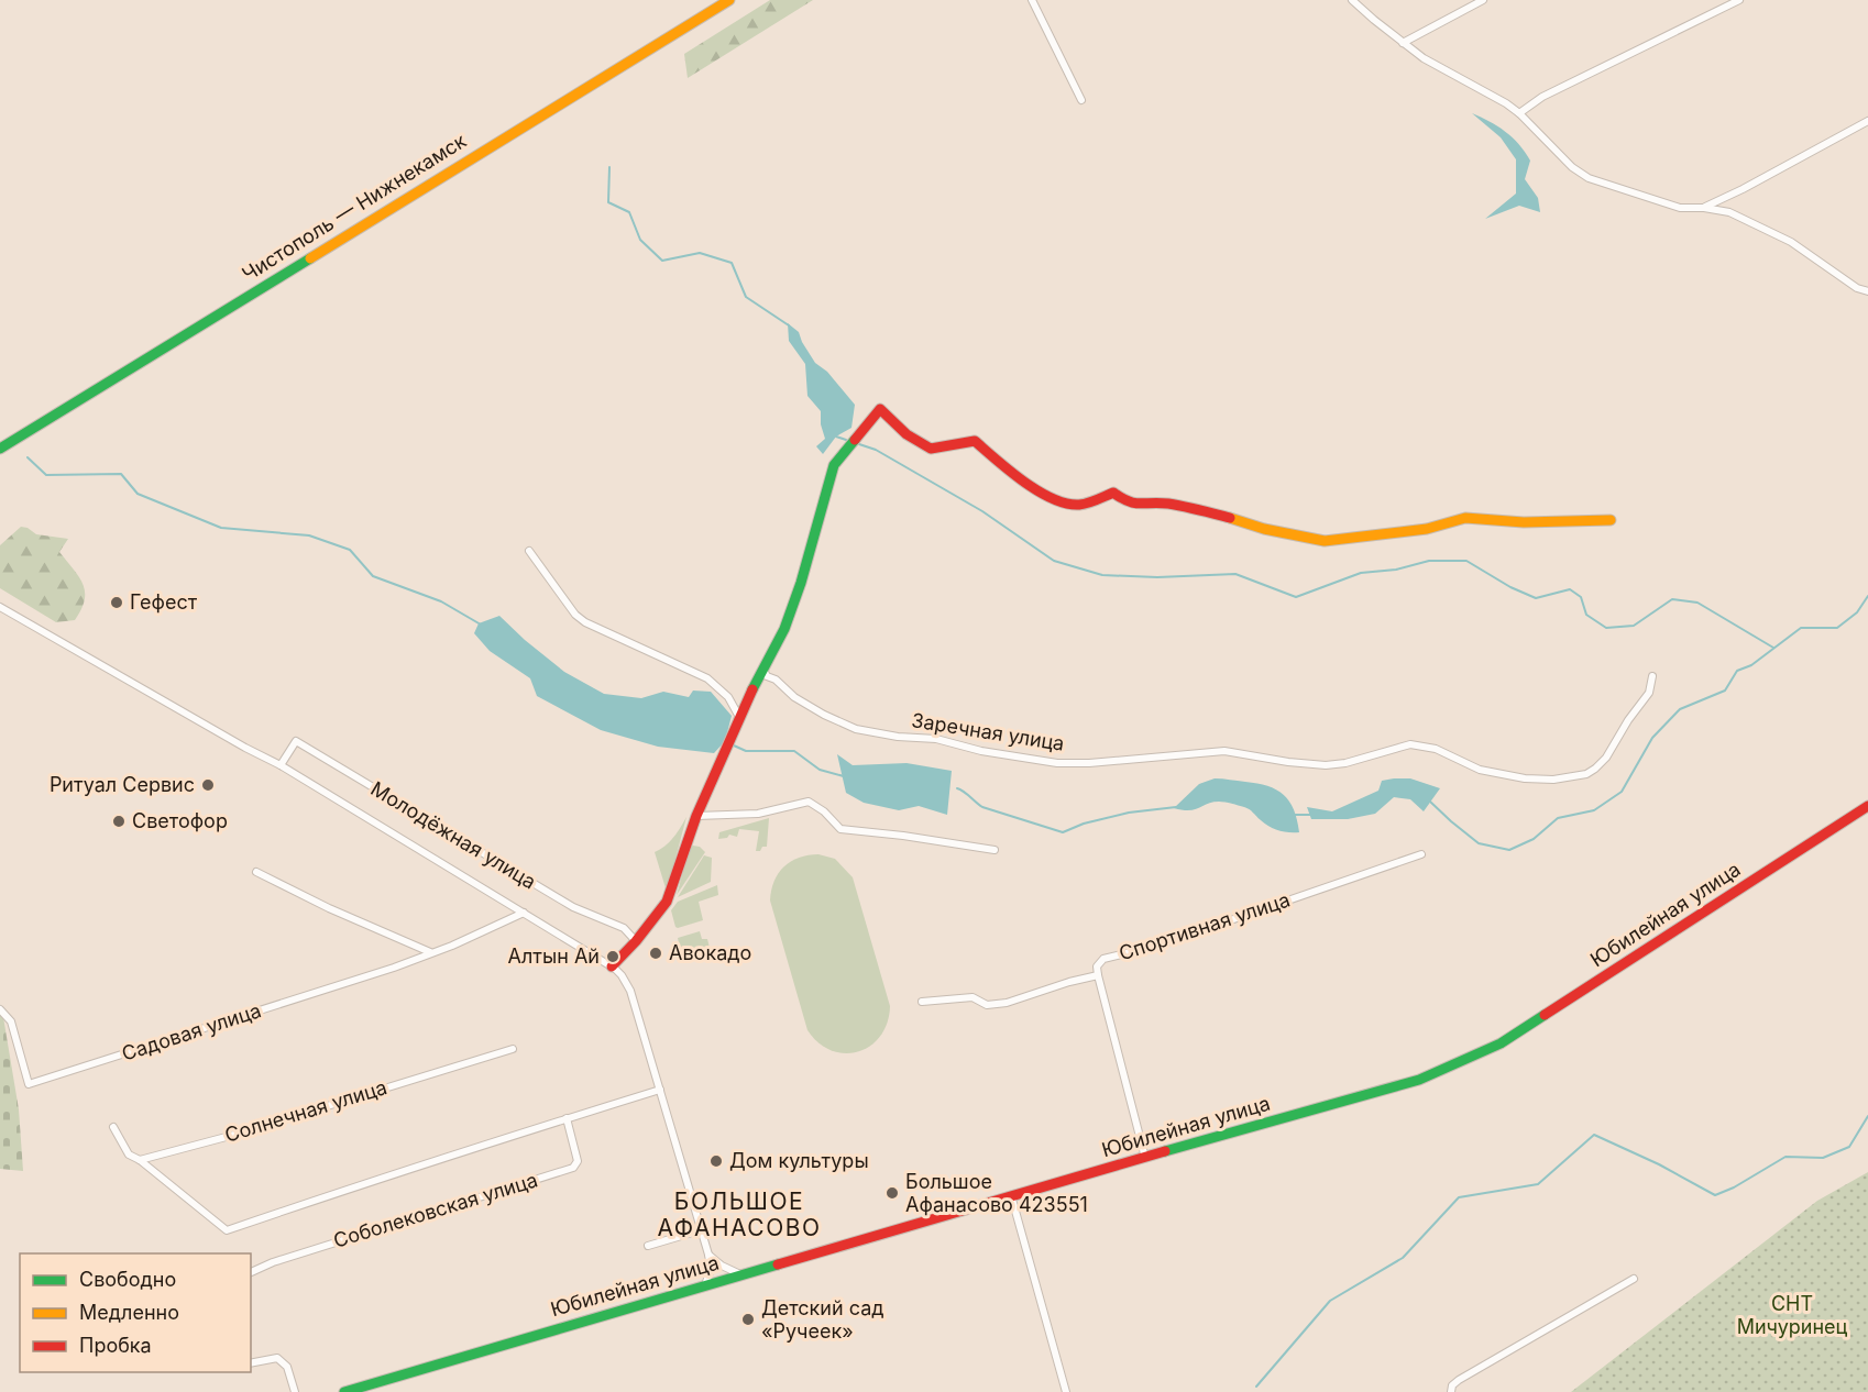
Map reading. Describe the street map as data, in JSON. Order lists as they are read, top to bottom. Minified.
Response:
{"streets":{"street":["Чистополь — Нижнекамск","Заречная улица","Молодёжная улица","Юбилейная улица","Спортивная улица","Садовая улица","Солнечная улица","Соболековская улица"]},"crossings":[["Молодёжная улица","Юбилейная улица"],["Молодёжная улица","Садовая улица"]],"districts":["БОЛЬШОЕ АФАНАСОВО"],"parks":["СНТ Мичуринец"],"places":["Гефест","Ритуал Сервис","Светофор","Авокадо","Алтын Ай","Дом культуры","Большое Афанасово 423551","Детский сад «Ручеек»"],"legend":["Свободно","Медленно","Пробка"]}
